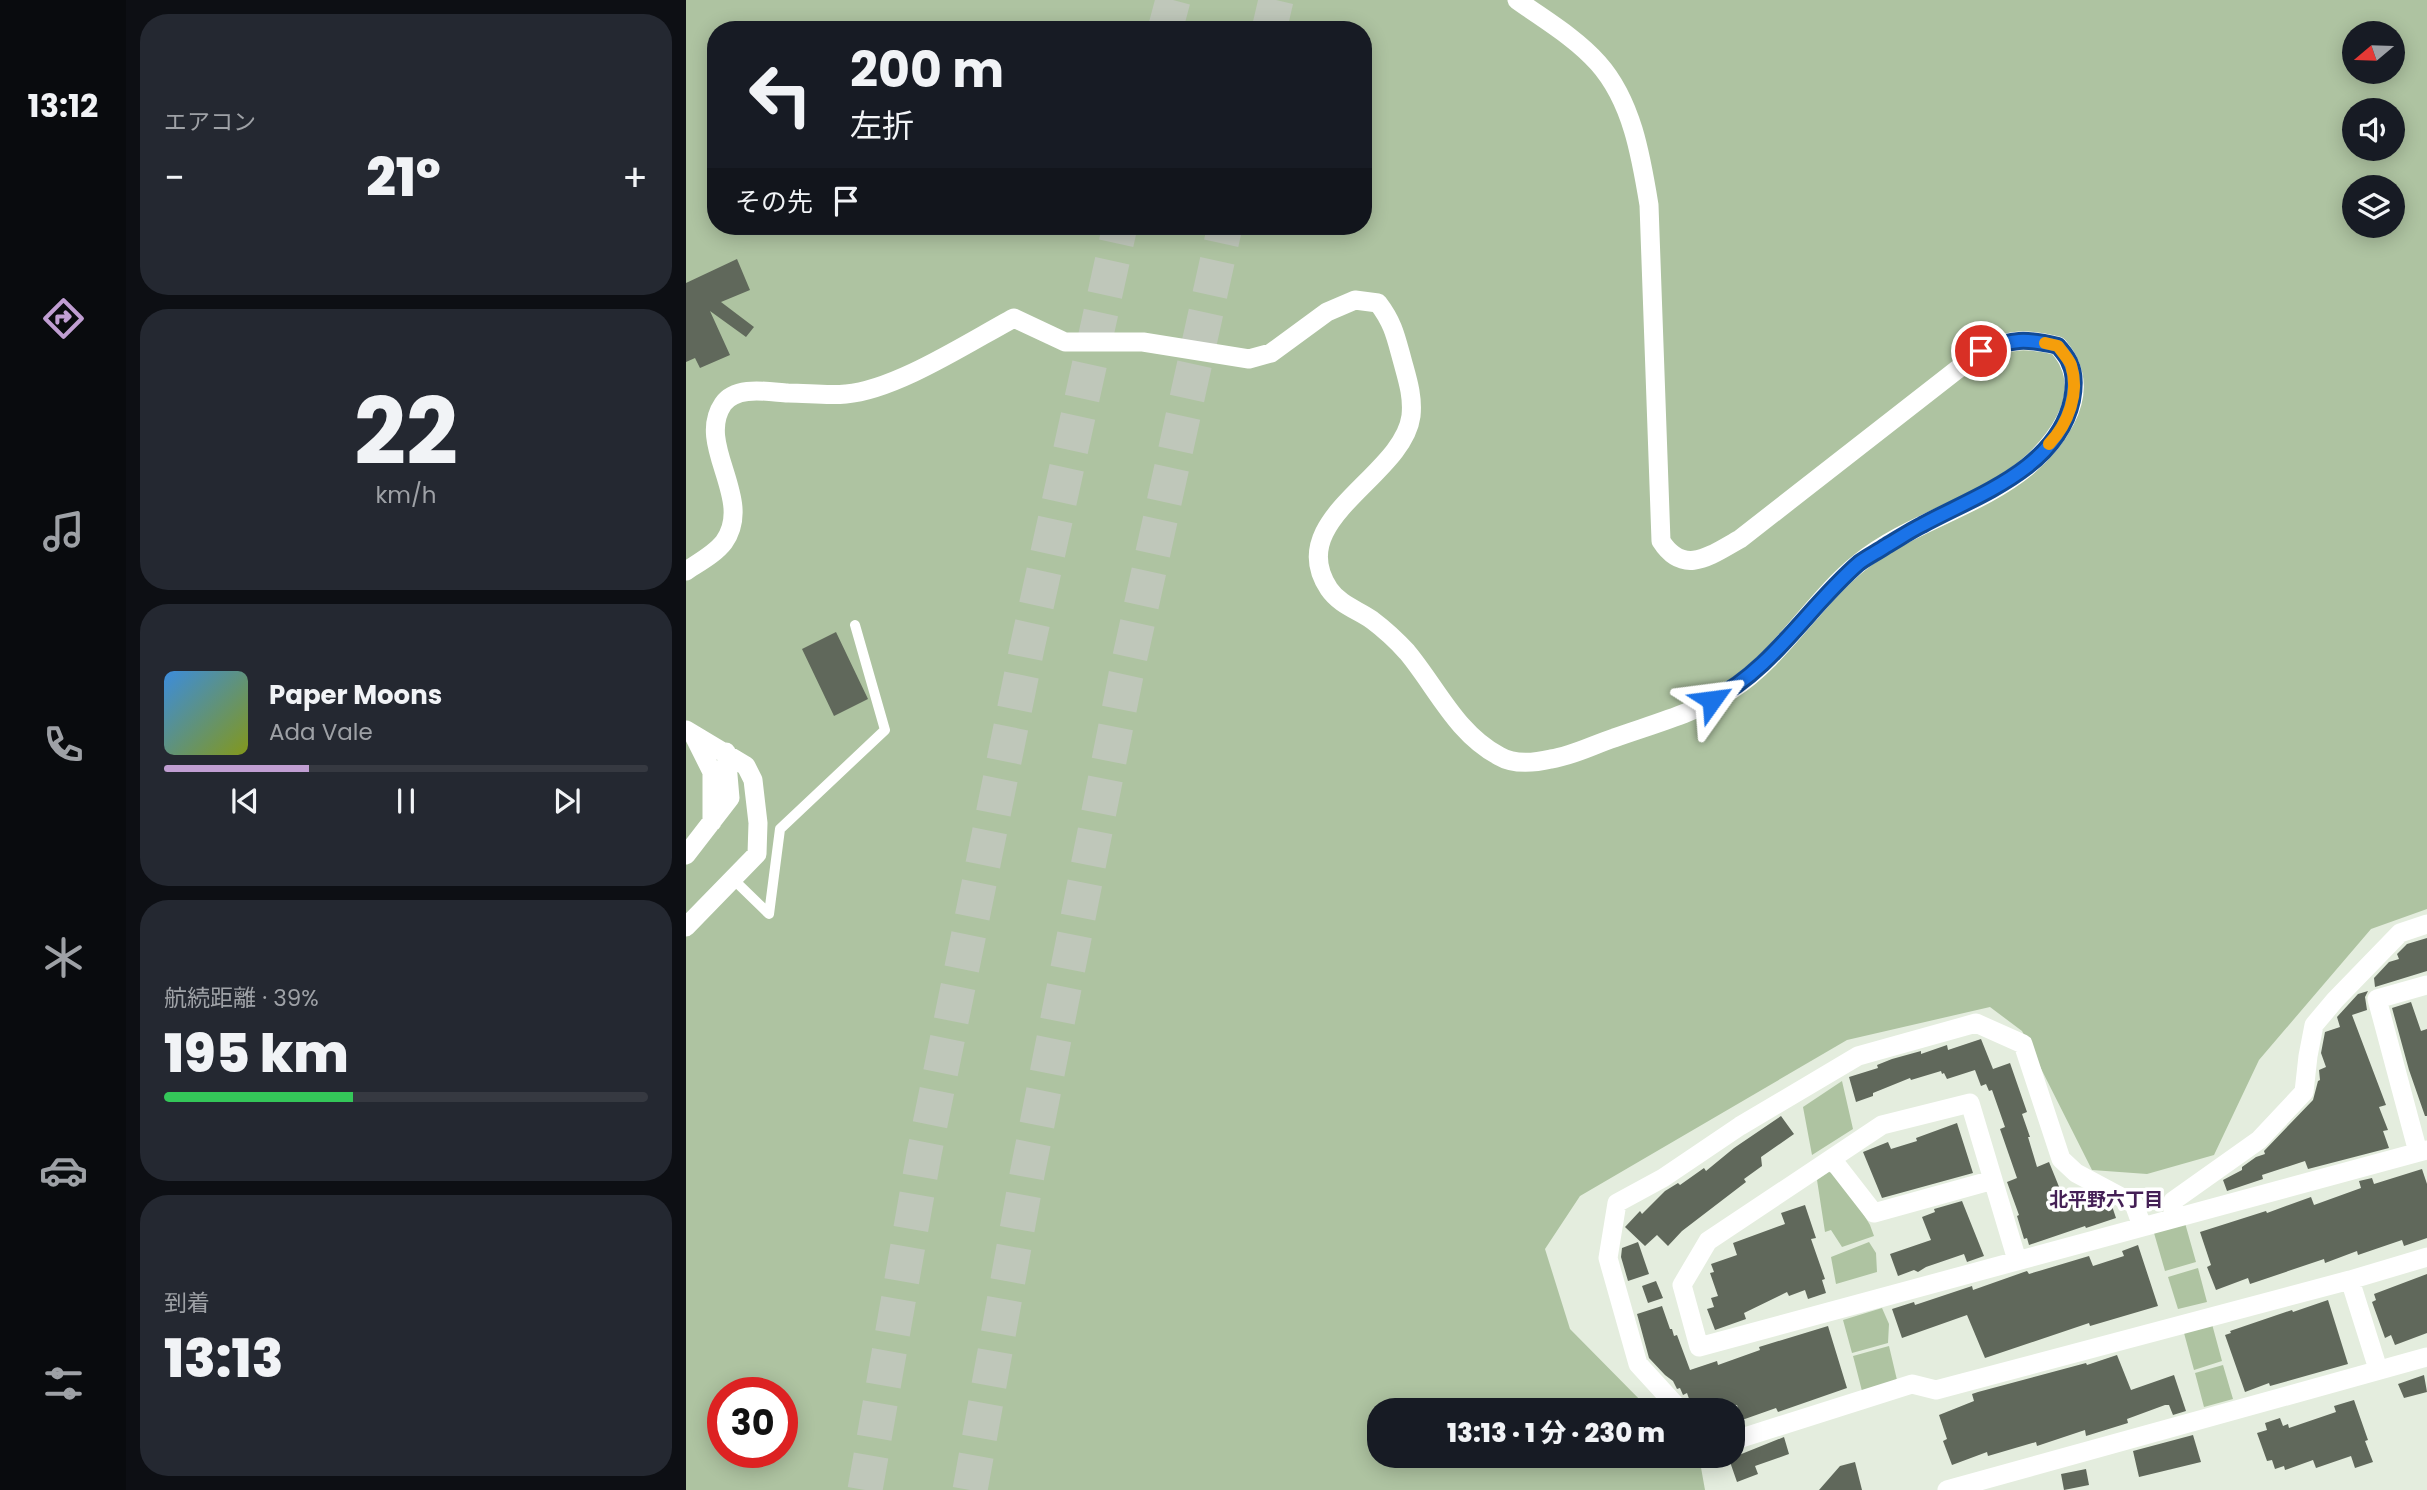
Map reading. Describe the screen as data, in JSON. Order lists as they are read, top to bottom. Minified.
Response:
{"districts":["北平野六丁目"],"north":"left","page":{"tabs":"13:12","tile":["エアコン",["22","km/h"],["航続距離 · 39%","195 km"],["到着","13:13"]],"turn":["200 m","左折"],"heat":["−","21°","+"],"then":"その先","song":["Paper Moons","Ada Vale"],"limit":"30","trip":"13:13 · 1 分 · 230 m"}}
